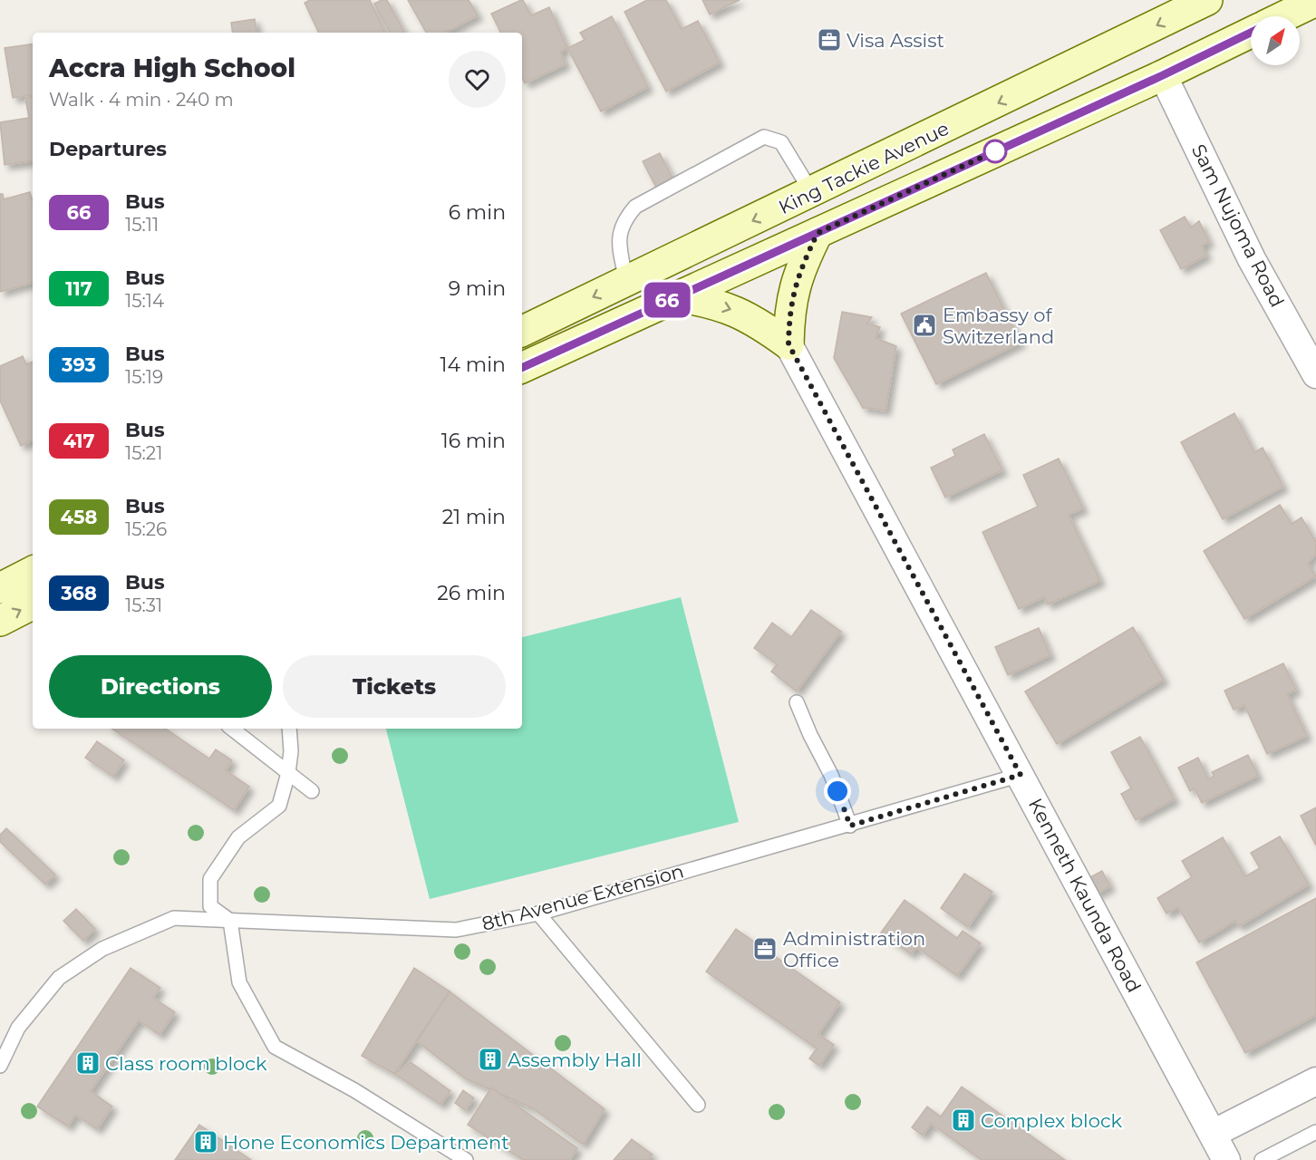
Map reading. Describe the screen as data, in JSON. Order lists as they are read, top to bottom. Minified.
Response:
{"streets":{"main road":["King Tackie Avenue"],"street":["Sam Nujoma Road","Kenneth Kaunda Road"],"lane":["8th Avenue Extension"]},"crossings":[["King Tackie Avenue","Sam Nujoma Road"],["Kenneth Kaunda Road","8th Avenue Extension"]],"places":{"office":["Visa Assist","Administration Office"],"public building":["Embassy of Switzerland"],"building":["Assembly Hall","Class room block","Complex block","Hone Economics Department"]},"lines":["bus line 66"],"north":"top right","page":{"on_map":"66","heading":[["Accra High School","Walk · 4 min · 240 m"],"Departures"],"list":[{"mark":"66","name":"Bus","note":"15:11","value":"6 min"},{"mark":"117","name":"Bus","note":"15:14","value":"9 min"},{"mark":"393","name":"Bus","note":"15:19","value":"14 min"},{"mark":"417","name":"Bus","note":"15:21","value":"16 min"},{"mark":"458","name":"Bus","note":"15:26","value":"21 min"},{"mark":"368","name":"Bus","note":"15:31","value":"26 min"}],"buttons":["Directions","Tickets"]}}
